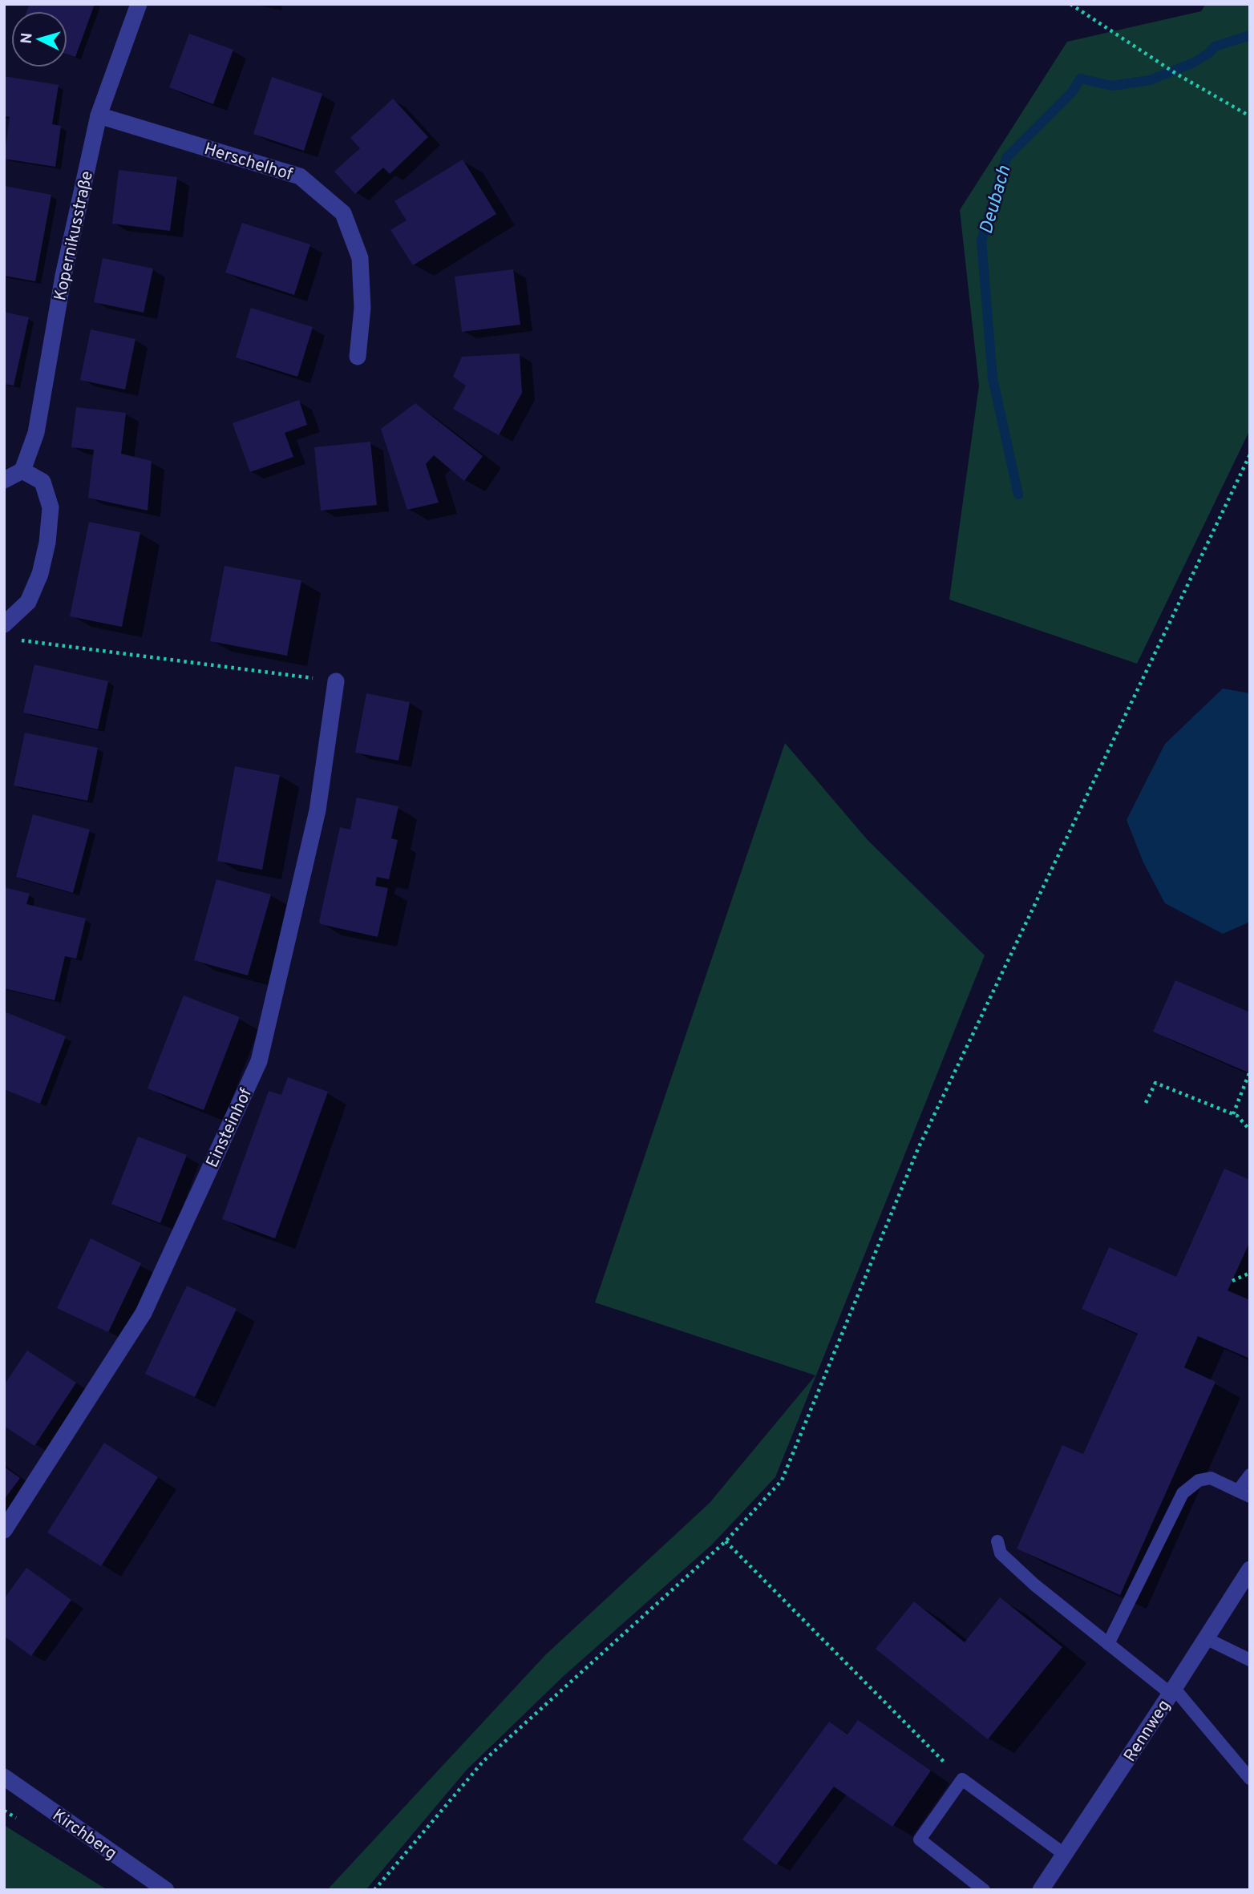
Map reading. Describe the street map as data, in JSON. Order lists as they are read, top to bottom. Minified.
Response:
{"streets":{"street":["Herschelhof","Kopernikusstraße","Einsteinhof","Rennweg","Kirchberg"]},"crossings":[["Herschelhof","Kopernikusstraße"]],"water":["Deubach"],"north":"left"}
